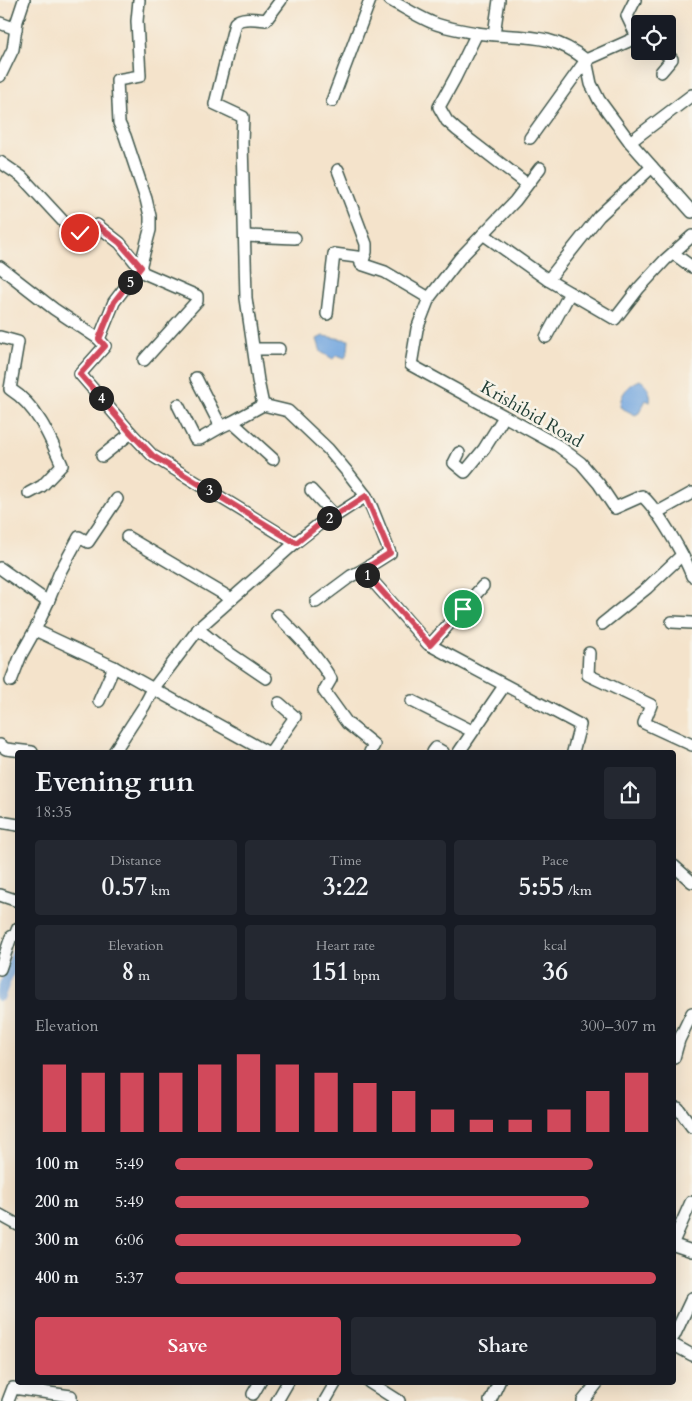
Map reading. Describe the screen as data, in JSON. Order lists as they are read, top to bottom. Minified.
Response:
{"streets":{"street":["Krishibid Road"]},"page":{"pins":["5","4","3","2","1"],"heading":["Evening run","18:35"],"stats":[["Distance","0.57 km"],["Time","3:22"],["Pace","5:55 /km"],["Elevation","8 m"],["Heart rate","151 bpm"],["kcal","36"]],"chart":["Elevation","300–307 m"],"list":[{"name":"100 m","note":"5:49"},{"name":"200 m","note":"5:49"},{"name":"300 m","note":"6:06"},{"name":"400 m","note":"5:37"}],"buttons":["Save","Share"]}}
